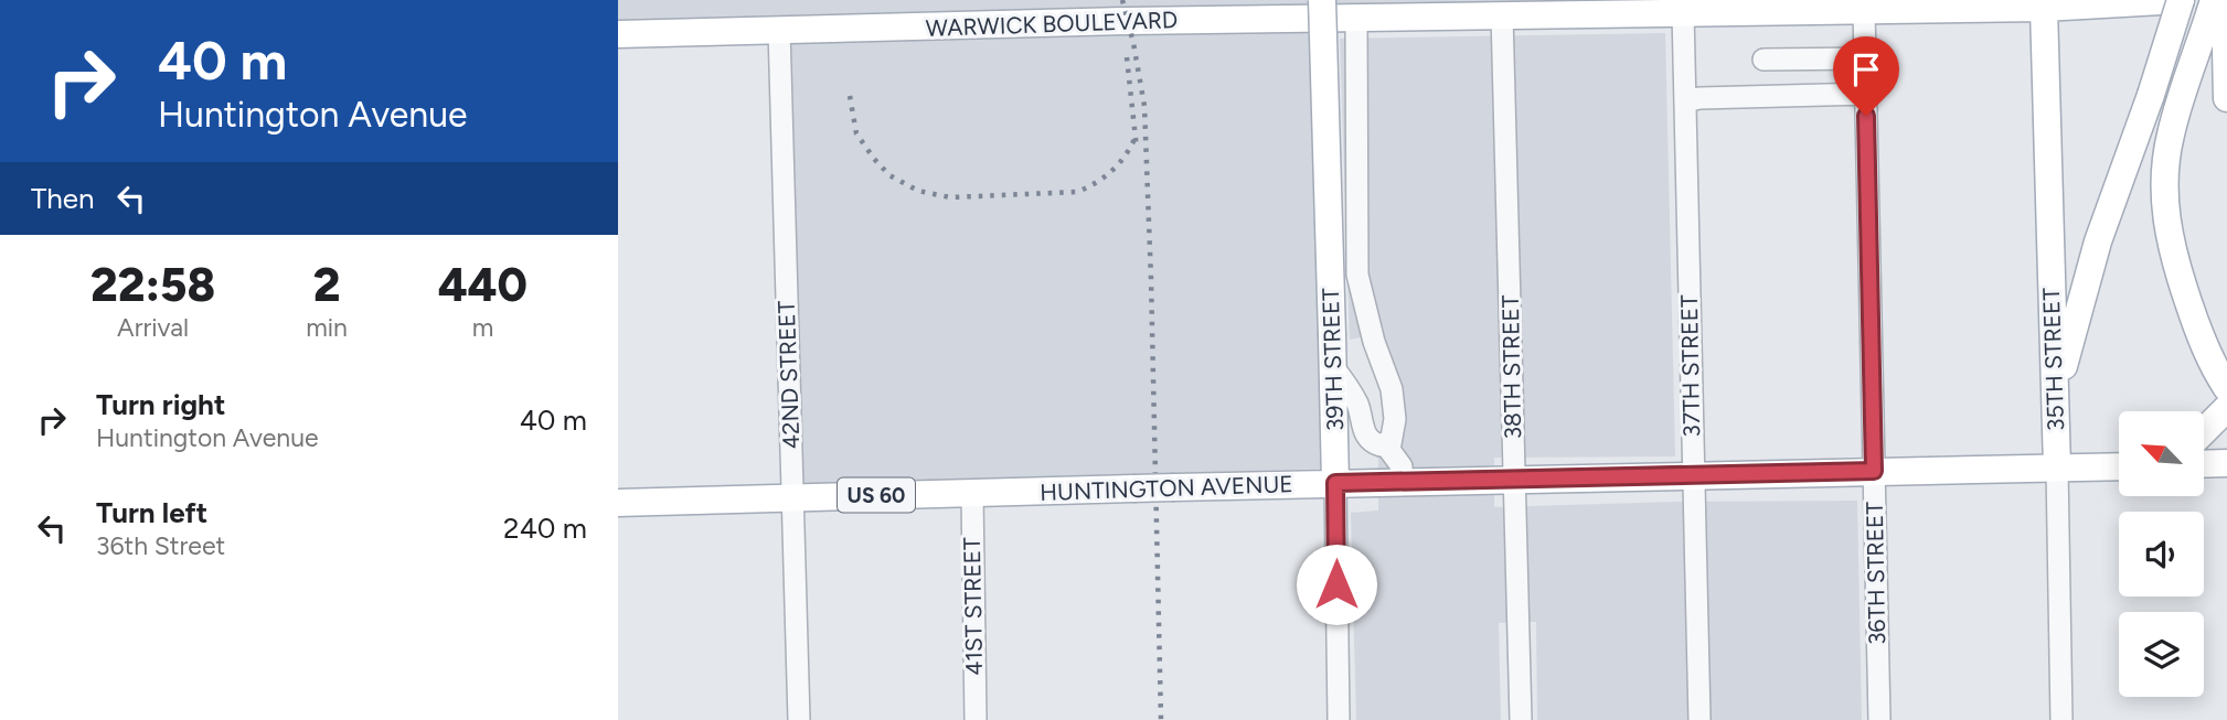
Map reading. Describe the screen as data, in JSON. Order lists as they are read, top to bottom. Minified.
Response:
{"streets":{"main road":["WARWICK BOULEVARD","39TH STREET","35TH STREET","HUNTINGTON AVENUE","US 60"],"street":["37TH STREET","38TH STREET","42ND STREET","36TH STREET","41ST STREET"]},"crossings":[["WARWICK BOULEVARD","35TH STREET"],["WARWICK BOULEVARD","37TH STREET"],["WARWICK BOULEVARD","38TH STREET"],["WARWICK BOULEVARD","42ND STREET"],["WARWICK BOULEVARD","36TH STREET"],["39TH STREET","HUNTINGTON AVENUE"],["35TH STREET","HUNTINGTON AVENUE"],["37TH STREET","HUNTINGTON AVENUE"],["38TH STREET","HUNTINGTON AVENUE"],["42ND STREET","HUNTINGTON AVENUE"],["HUNTINGTON AVENUE","36TH STREET"],["HUNTINGTON AVENUE","41ST STREET"]],"north":"top left","page":{"turn":["40 m","Huntington Avenue"],"then":"Then","eta":["22:58","Arrival","2","min","440","m"],"list":[{"name":"Turn right","note":"Huntington Avenue","value":"40 m"},{"name":"Turn left","note":"36th Street","value":"240 m"}]}}
